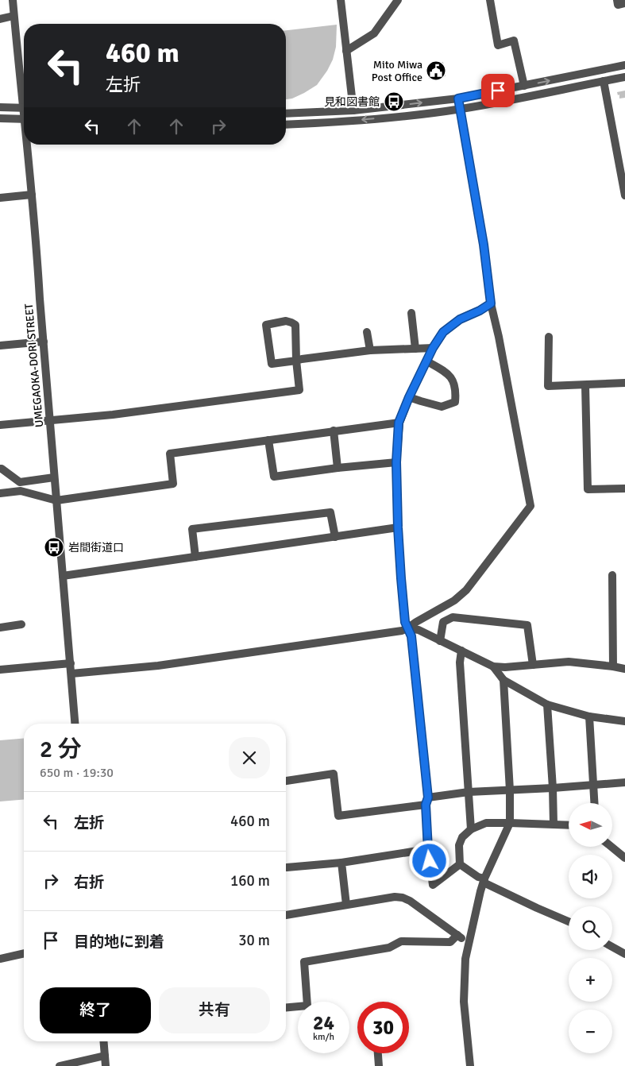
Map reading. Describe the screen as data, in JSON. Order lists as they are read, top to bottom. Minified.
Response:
{"streets":{"street":["UMEGAOKA-DORI STREET"]},"places":{"public building":["Mito Miwa Post Office"],"bus stop":["見和図書館","岩間街道口"]},"north":"left","page":{"turn":["460 m","左折"],"heading":["2 分","650 m · 19:30"],"list":[{"name":"左折","value":"460 m"},{"name":"右折","value":"160 m"},{"name":"目的地に到着","value":"30 m"}],"map_buttons":["+","−"],"buttons":["終了","共有"],"speed":"24 km/h","limit":"30"}}
